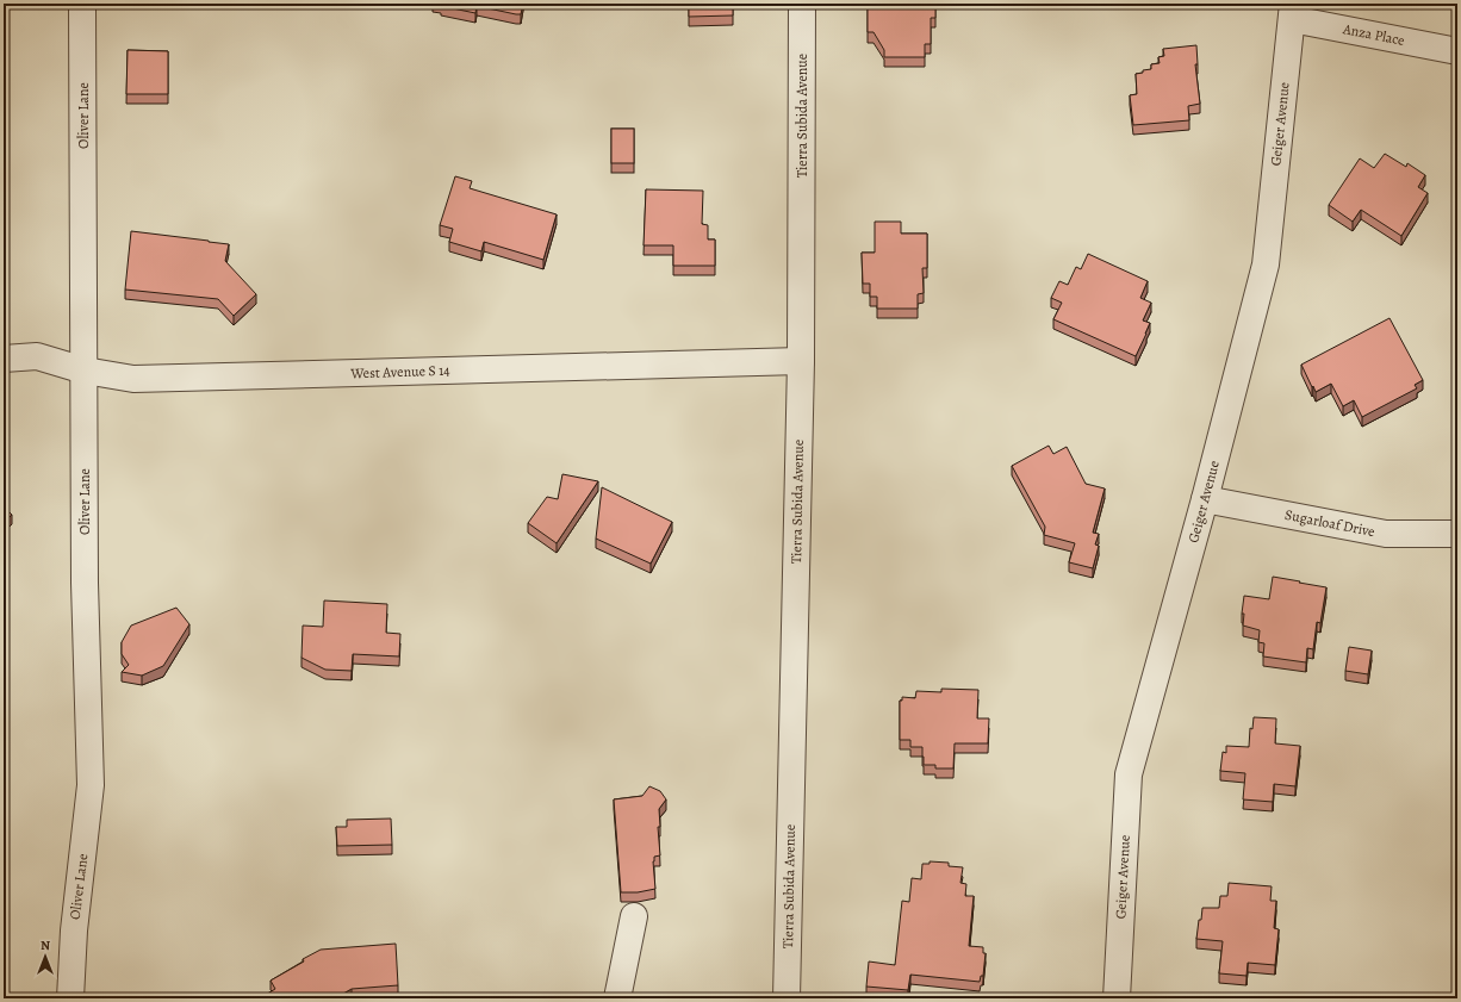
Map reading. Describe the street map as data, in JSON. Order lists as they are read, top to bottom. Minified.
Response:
{"streets":{"street":["Anza Place","Oliver Lane","Tierra Subida Avenue","Geiger Avenue","West Avenue S 14","Sugarloaf Drive"]},"crossings":[["Anza Place","Geiger Avenue"],["Oliver Lane","West Avenue S 14"],["Tierra Subida Avenue","West Avenue S 14"],["Geiger Avenue","Sugarloaf Drive"]],"north":"top"}
